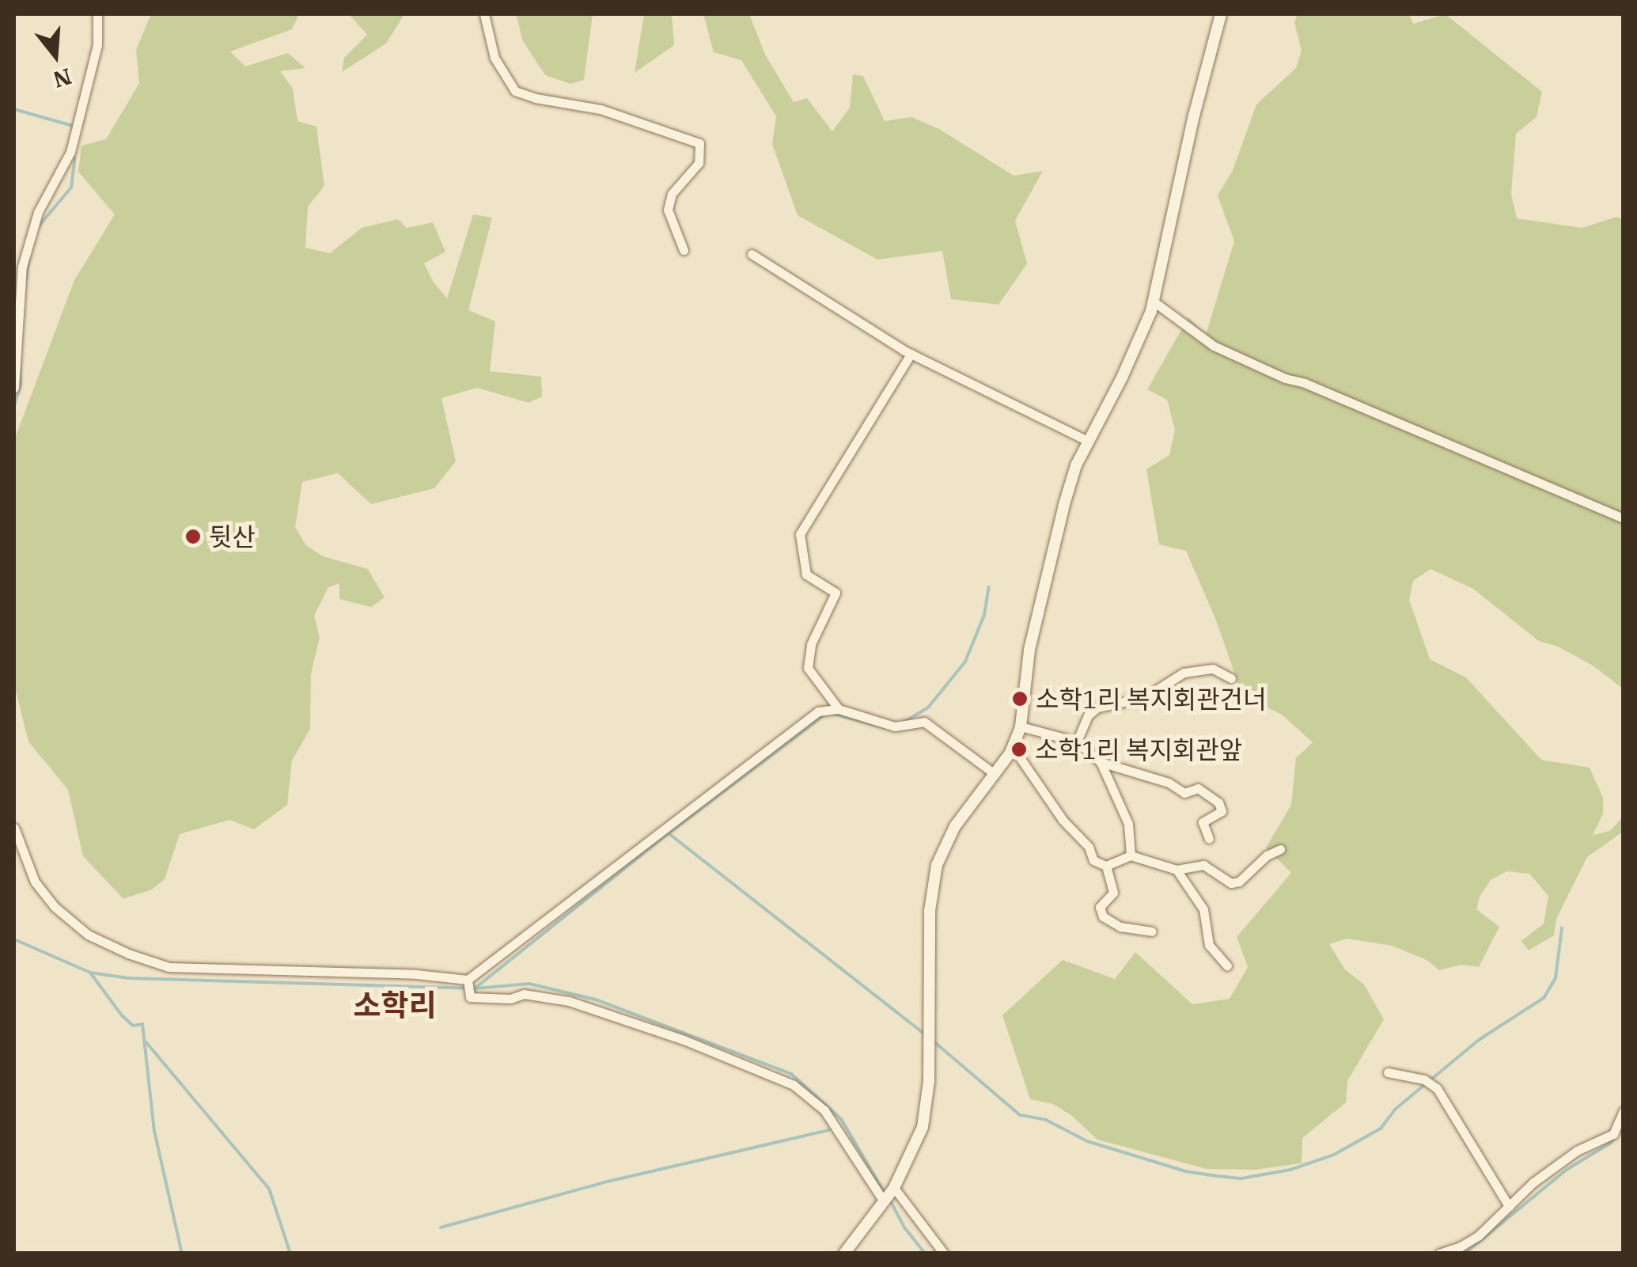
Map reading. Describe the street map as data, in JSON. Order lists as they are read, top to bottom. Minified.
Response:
{"districts":["소학리"],"places":["뒷산","소학1리 복지회관건너","소학1리 복지회관앞"],"north":"bottom"}
